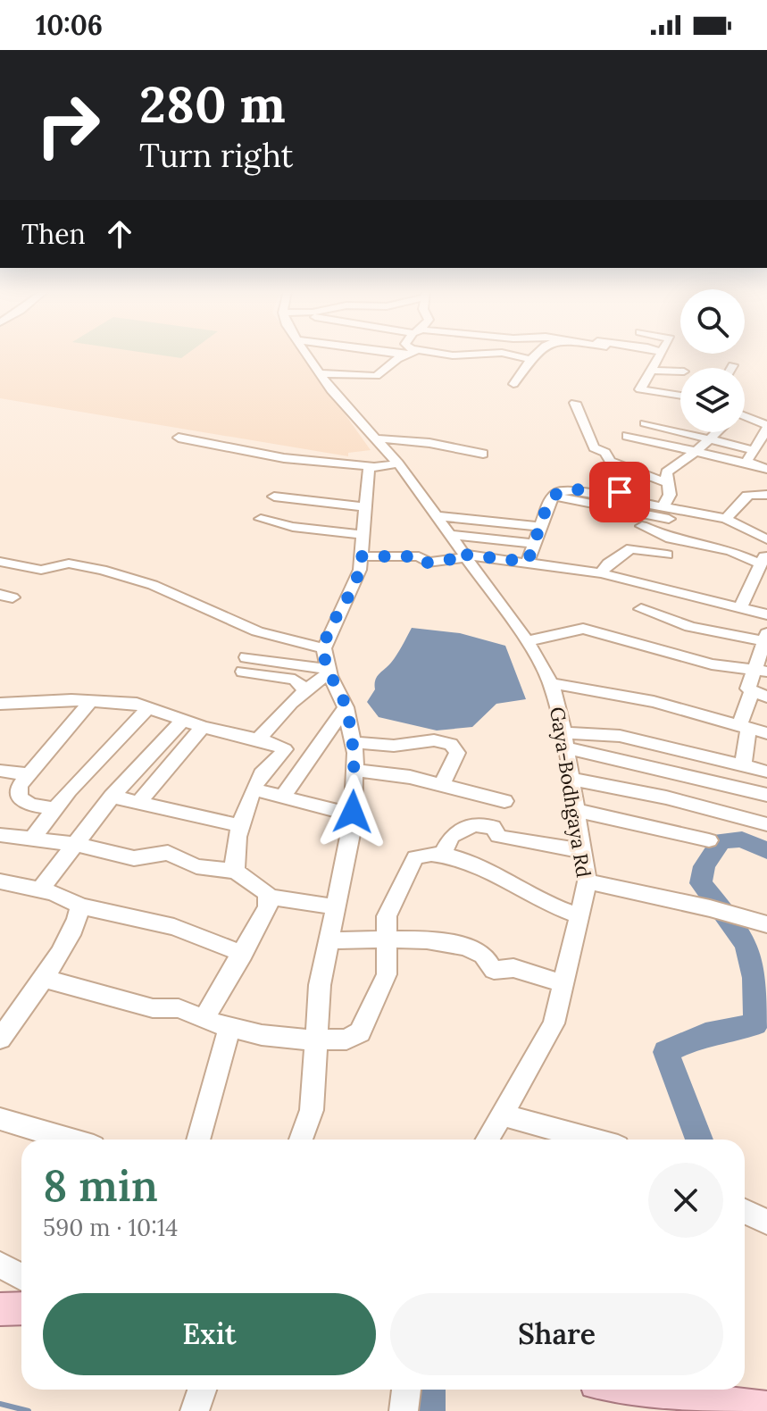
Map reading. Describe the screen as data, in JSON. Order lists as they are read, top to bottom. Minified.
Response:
{"streets":{"street":["Gaya-Bodhgaya Rd"]},"page":{"status":"10:06","turn":["280 m","Turn right"],"then":"Then","heading":["8 min","590 m · 10:14"],"buttons":["Exit","Share"]}}
